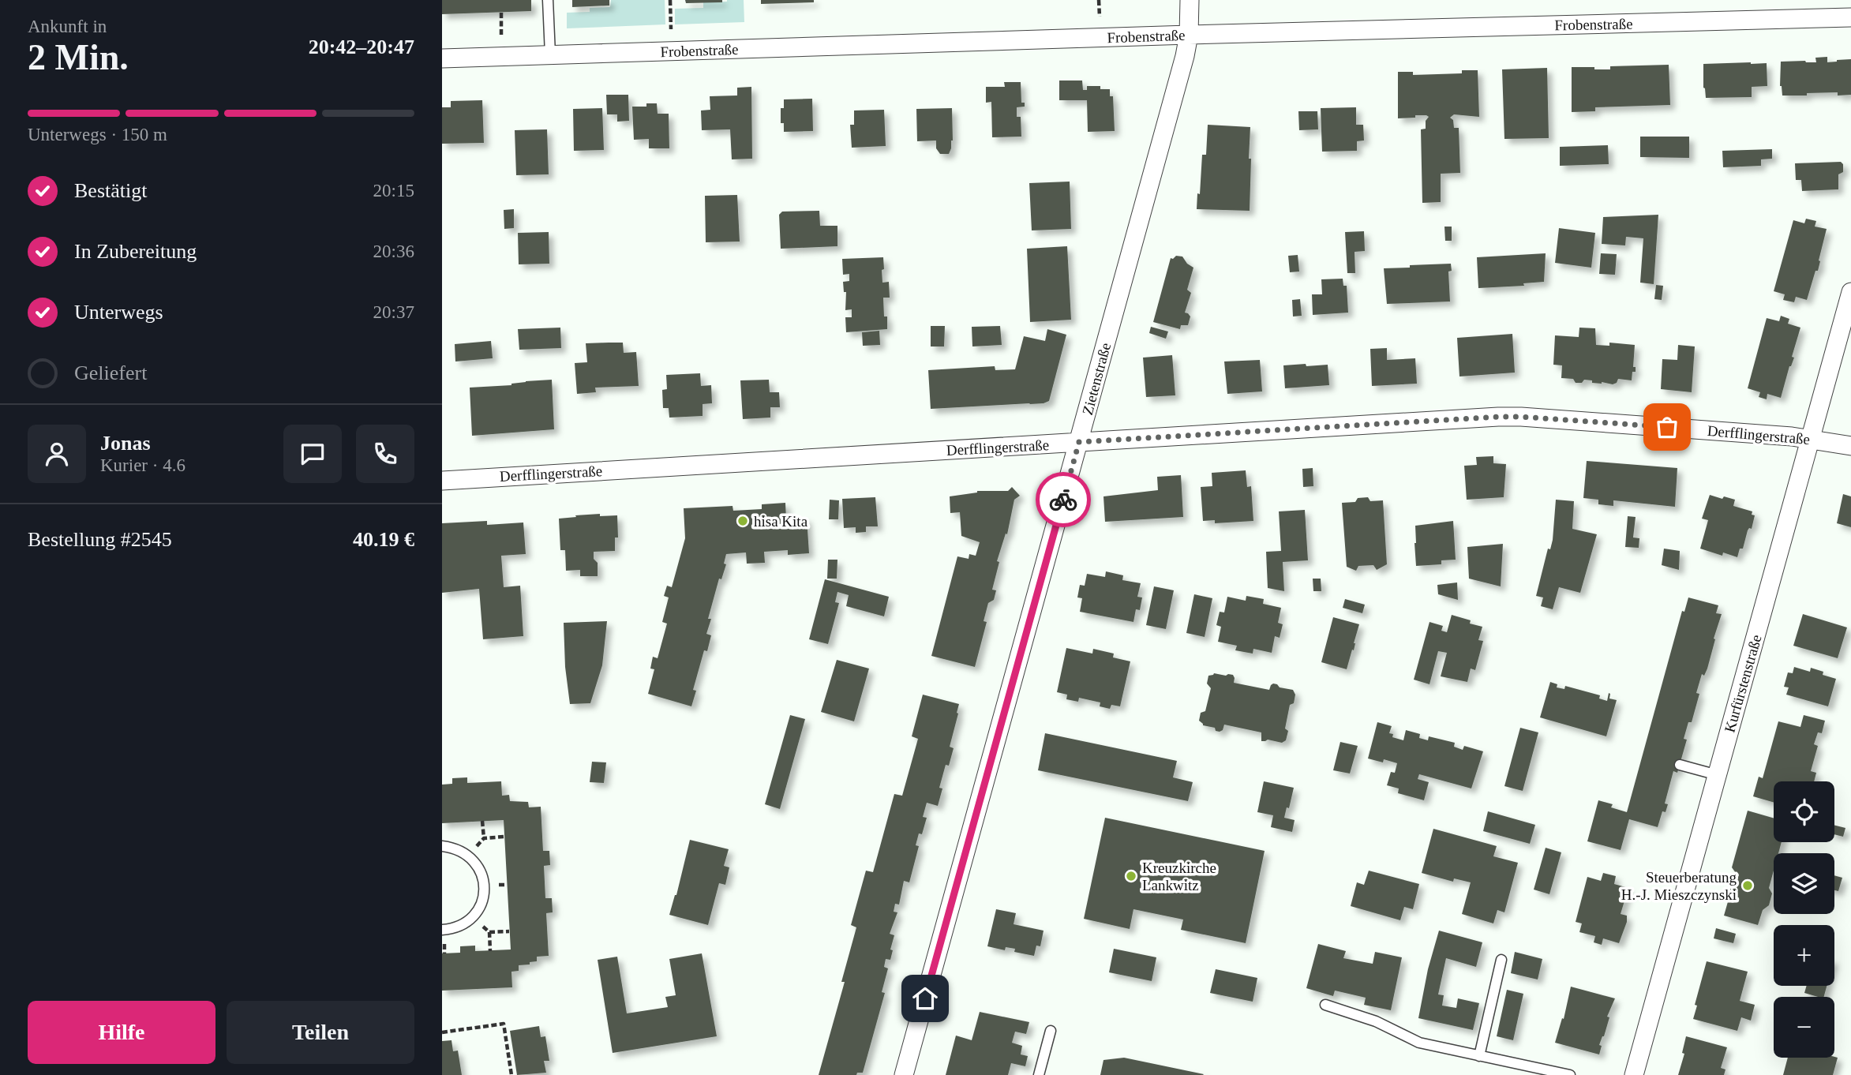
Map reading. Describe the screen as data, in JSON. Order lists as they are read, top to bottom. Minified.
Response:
{"streets":{"street":["Frobenstraße","Zietenstraße","Derfflingerstraße","Kurfürstenstraße"]},"crossings":[["Frobenstraße","Zietenstraße"],["Zietenstraße","Derfflingerstraße"],["Derfflingerstraße","Kurfürstenstraße"]],"places":["hisa Kita","Kreuzkirche Lankwitz","Steuerberatung H.-J. Mieszczynski"],"page":{"heading":["2 Min.","Ankunft in","20:42–20:47"],"panel":["Jonas","Kurier · 4.6","Bestellung #2545","40.19 €"],"bar":"Unterwegs · 150 m","list":[["Bestätigt","20:15"],["In Zubereitung","20:36"],["Unterwegs","20:37"],"Geliefert"],"map_buttons":["+","−"],"buttons":["Hilfe","Teilen"]}}
